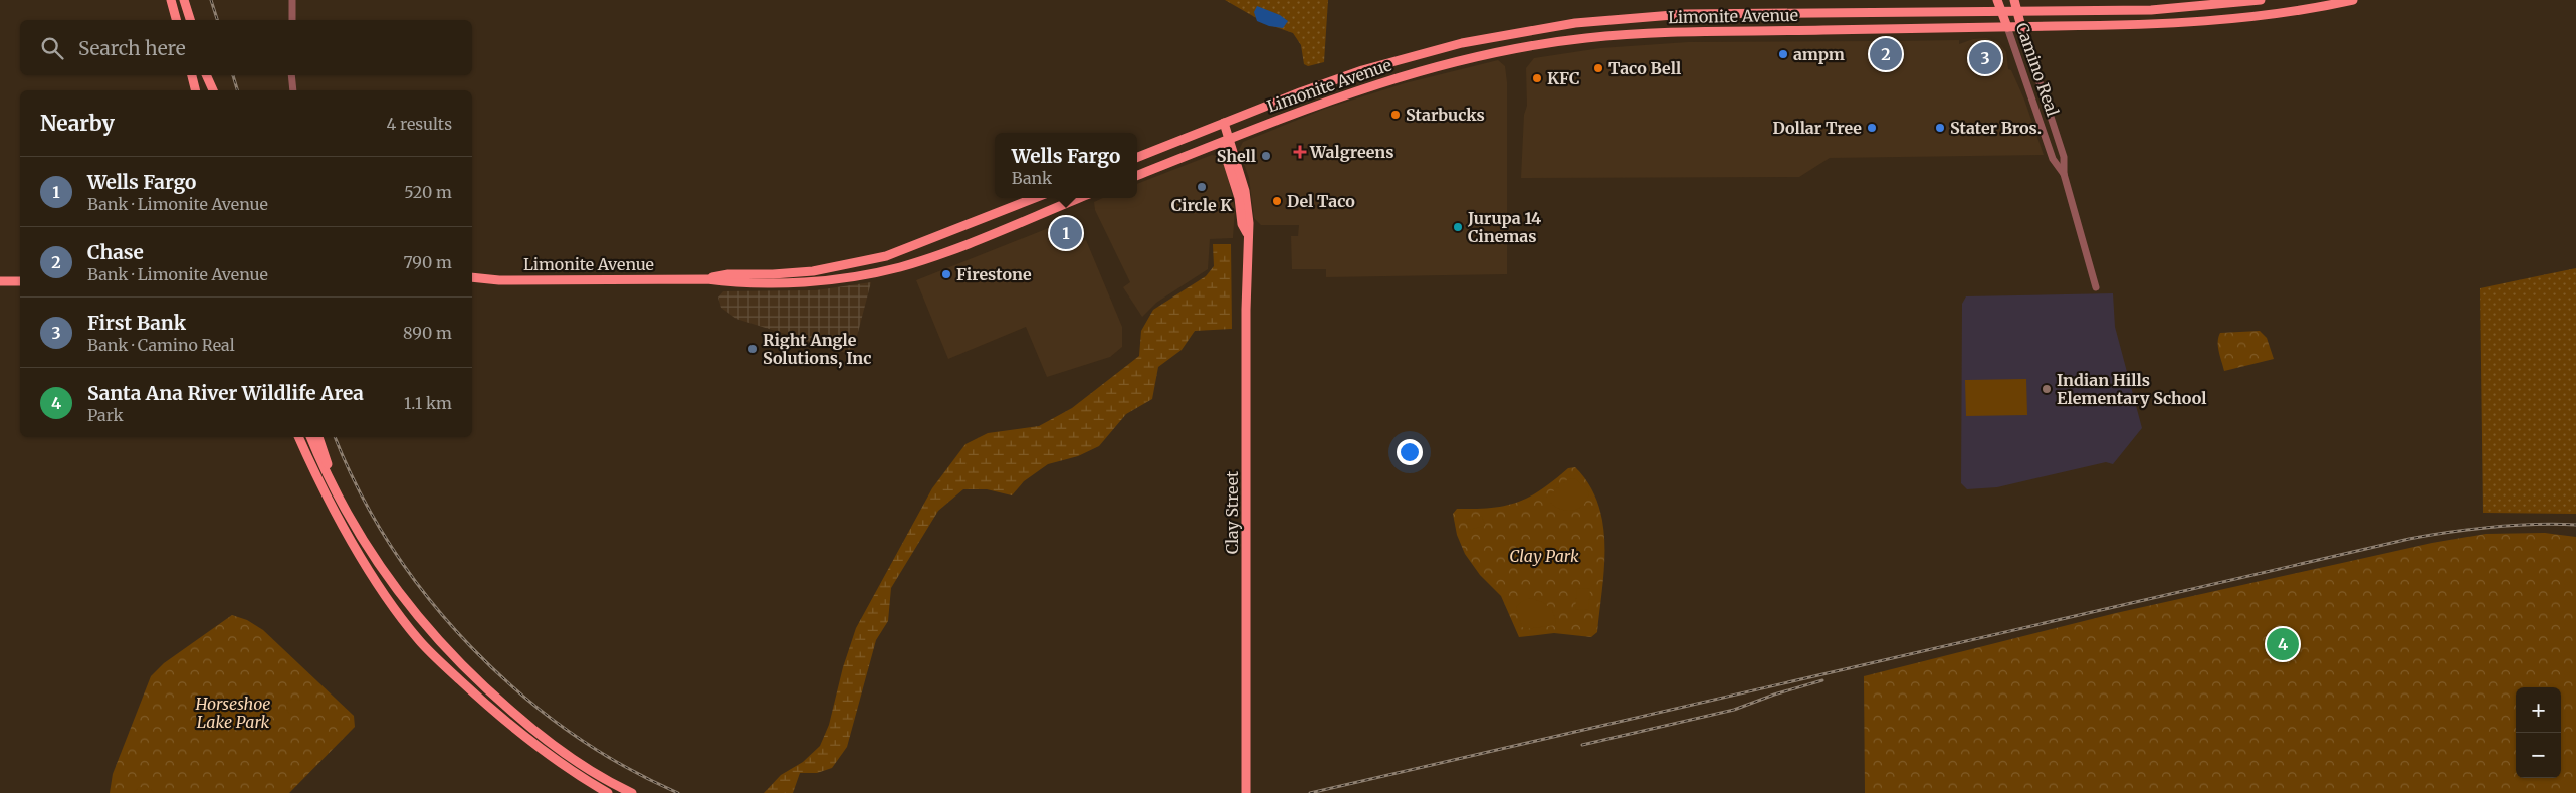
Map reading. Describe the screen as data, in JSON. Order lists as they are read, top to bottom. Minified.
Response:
{"streets":{"main road":["Limonite Avenue","Camino Real","Clay Street"]},"crossings":[["Limonite Avenue","Camino Real"],["Limonite Avenue","Clay Street"]],"parks":["Clay Park","Horseshoe Lake Park"],"places":{"other":["ampm","Taco Bell","KFC","Starbucks","Dollar Tree","Stater Bros.","Shell","Circle K","Del Taco","Jurupa 14 Cinemas","Firestone","Right Angle Solutions, Inc","Indian Hills Elementary School"],"health":["Walgreens"]},"page":{"search":"Search here","pins":["2","3","1","4"],"heading":["Nearby","4 results"],"popup":["Wells Fargo","Bank"],"list":[{"mark":"1","name":"Wells Fargo","note":"Bank · Limonite Avenue","value":"520 m"},{"mark":"2","name":"Chase","note":"Bank · Limonite Avenue","value":"790 m"},{"mark":"3","name":"First Bank","note":"Bank · Camino Real","value":"890 m"},{"mark":"4","name":"Santa Ana River Wildlife Area","note":"Park","value":"1.1 km"}],"map_buttons":["+","−"]}}
